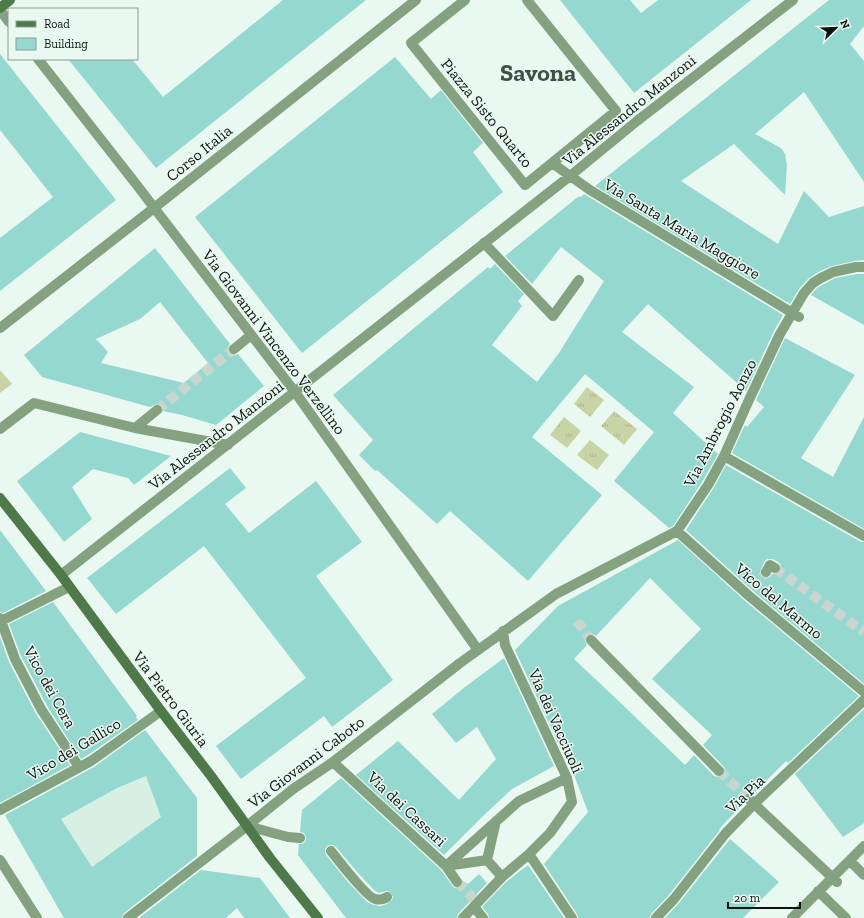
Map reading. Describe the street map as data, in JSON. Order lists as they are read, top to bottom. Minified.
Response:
{"streets":{"street":["Via Alessandro Manzoni","Piazza Sisto Quarto","Corso Italia","Via Santa Maria Maggiore","Via Giovanni Vincenzo Verzellino","Via Ambrogio Aonzo","Vico del Marmo","Vico dei Cera","Via Pietro Giuria","Via dei Vacciuoli","Vico dei Gallico","Via Giovanni Caboto","Via Pia","Via dei Cassari"]},"crossings":[["Via Alessandro Manzoni","Via Santa Maria Maggiore"],["Via Alessandro Manzoni","Via Giovanni Vincenzo Verzellino"],["Via Alessandro Manzoni","Via Pietro Giuria"],["Piazza Sisto Quarto","Via Santa Maria Maggiore"],["Corso Italia","Via Giovanni Vincenzo Verzellino"],["Via Santa Maria Maggiore","Via Ambrogio Aonzo"],["Via Giovanni Vincenzo Verzellino","Via Giovanni Caboto"],["Via Ambrogio Aonzo","Vico del Marmo"],["Via Ambrogio Aonzo","Via dei Vacciuoli"],["Via Ambrogio Aonzo","Via Giovanni Caboto"],["Vico dei Cera","Vico dei Gallico"],["Via Pietro Giuria","Vico dei Gallico"],["Via Pietro Giuria","Via Giovanni Caboto"],["Via dei Vacciuoli","Via Giovanni Caboto"],["Via Giovanni Caboto","Via dei Cassari"]],"districts":["Savona"],"legend":["Road","Building"],"scale_bar":"20 m","north":"top right"}
